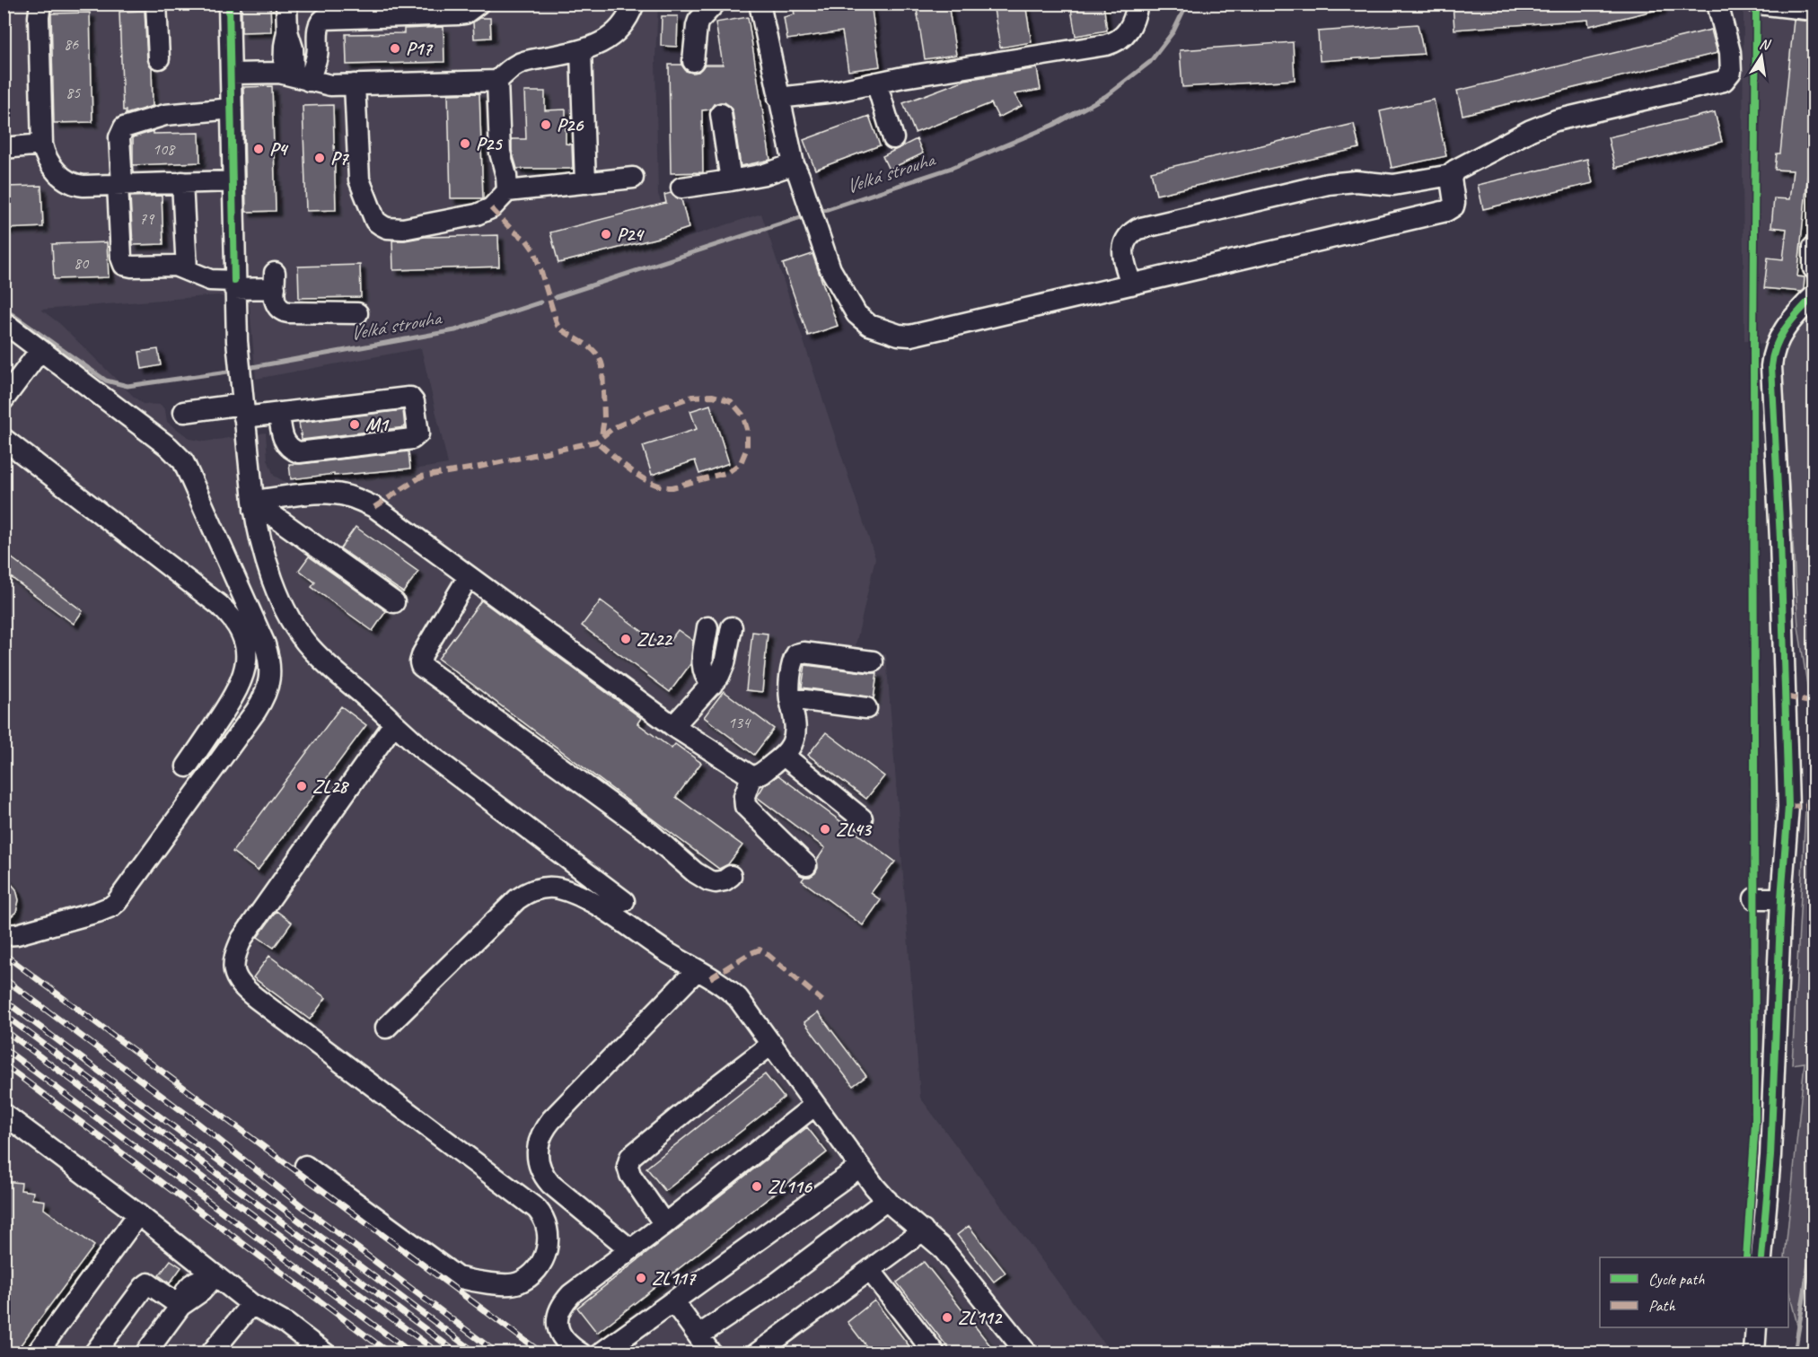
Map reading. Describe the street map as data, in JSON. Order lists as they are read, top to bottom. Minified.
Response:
{"water":["Velká strouha"],"places":["P17","P26","P25","P4","P7","P24","M1","ZL22","ZL28","ZL43","ZL116","ZL117","ZL112"],"house_numbers":["86","85","108","79","80","134"],"legend":["Cycle path","Path"],"north":"top"}
